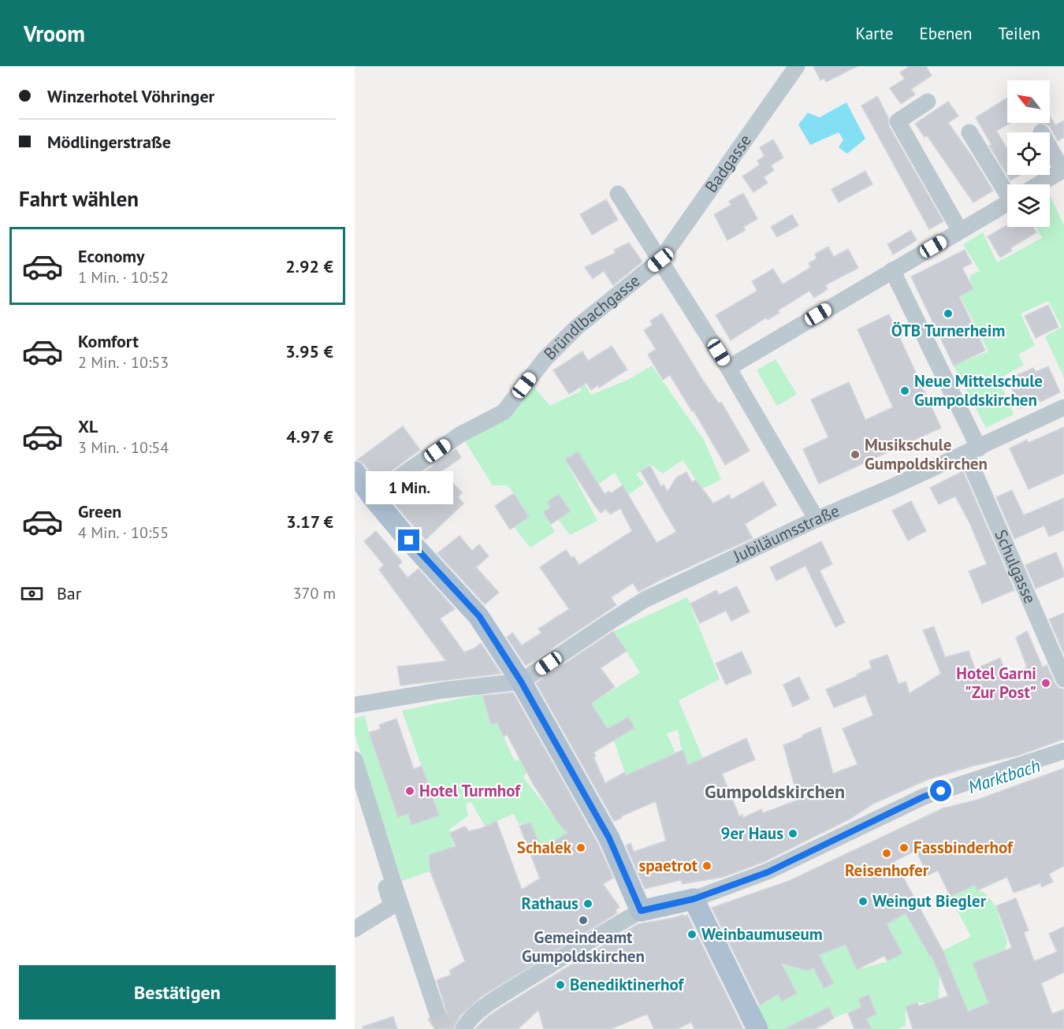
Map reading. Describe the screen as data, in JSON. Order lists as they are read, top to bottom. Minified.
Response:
{"streets":{"street":["Badgasse","Bründlbachgasse","Jubiläumsstraße","Schulgasse"]},"crossings":[["Badgasse","Bründlbachgasse"],["Jubiläumsstraße","Schulgasse"]],"districts":["Gumpoldskirchen"],"water":["Marktbach"],"places":["ÖTB Turnerheim","Neue Mittelschule Gumpoldskirchen","Musikschule Gumpoldskirchen","Hotel Garni \"Zur Post\"","Hotel Turmhof","9er Haus","Schalek","Fassbinderhof","Reisenhofer","spaetrot","Weingut Biegler","Rathaus","Gemeindeamt Gumpoldskirchen","Weinbaumuseum","Benediktinerhof"],"north":"top left","page":{"header":"Vroom","nav":["Karte","Ebenen","Teilen"],"banner":["Winzerhotel Vöhringer","Mödlingerstraße"],"heading":"Fahrt wählen","list":[{"name":"Economy","note":"1 Min. · 10:52","value":"2.92 €"},{"name":"Komfort","note":"2 Min. · 10:53","value":"3.95 €"},{"name":"XL","note":"3 Min. · 10:54","value":"4.97 €"},{"name":"Green","note":"4 Min. · 10:55","value":"3.17 €"}],"bubble":"1 Min.","pay":["Bar","370 m"],"buttons":"Bestätigen"}}
